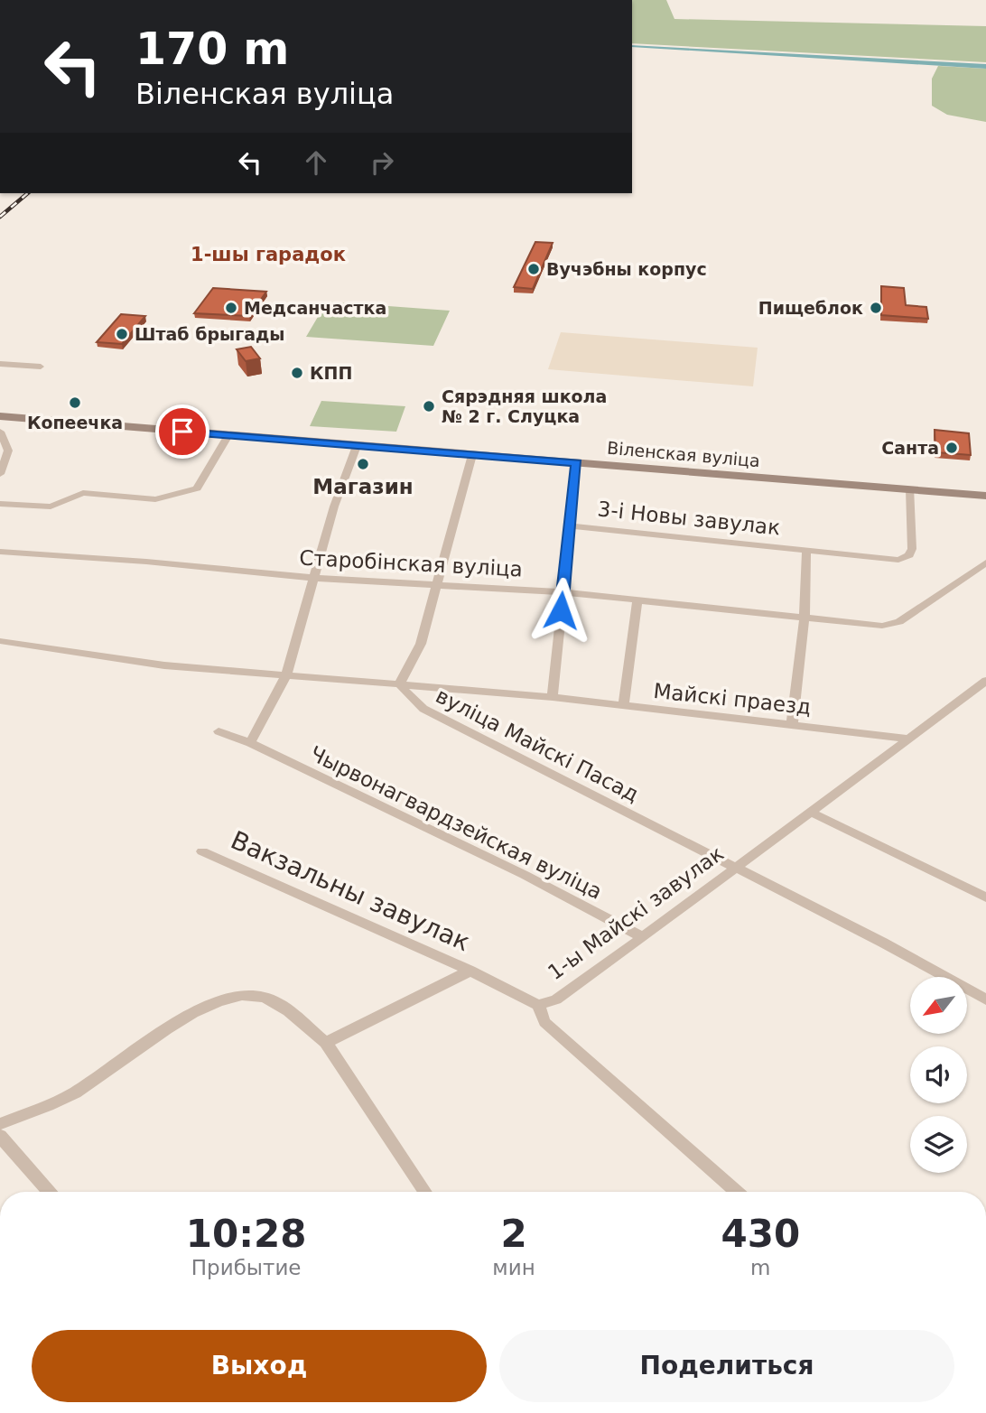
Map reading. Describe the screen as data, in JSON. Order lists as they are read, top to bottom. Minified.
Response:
{"streets":{"main road":["Віленская вуліца"],"street":["3-і Новы завулак","Старобінская вуліца","Майскі праезд","вуліца Майскі Пасад","Чырвонагвардзейская вуліца","Вакзальны завулак","1-ы Майскі завулак"]},"crossings":[["Віленская вуліца","3-і Новы завулак"],["Майскі праезд","вуліца Майскі Пасад"],["Майскі праезд","1-ы Майскі завулак"],["вуліца Майскі Пасад","1-ы Майскі завулак"],["Чырвонагвардзейская вуліца","1-ы Майскі завулак"]],"districts":["1-шы гарадок"],"places":["Вучэбны корпус","Медсанчастка","Пищеблок","Штаб брыгады","КПП","Копеечка","Сярэдняя школа № 2 г. Слуцка","Санта","Магазин"],"north":"bottom left","page":{"turn":["170 m","Віленская вуліца"],"eta":["10:28","Прибытие","2","мин","430","m"],"buttons":["Выход","Поделиться"]}}
